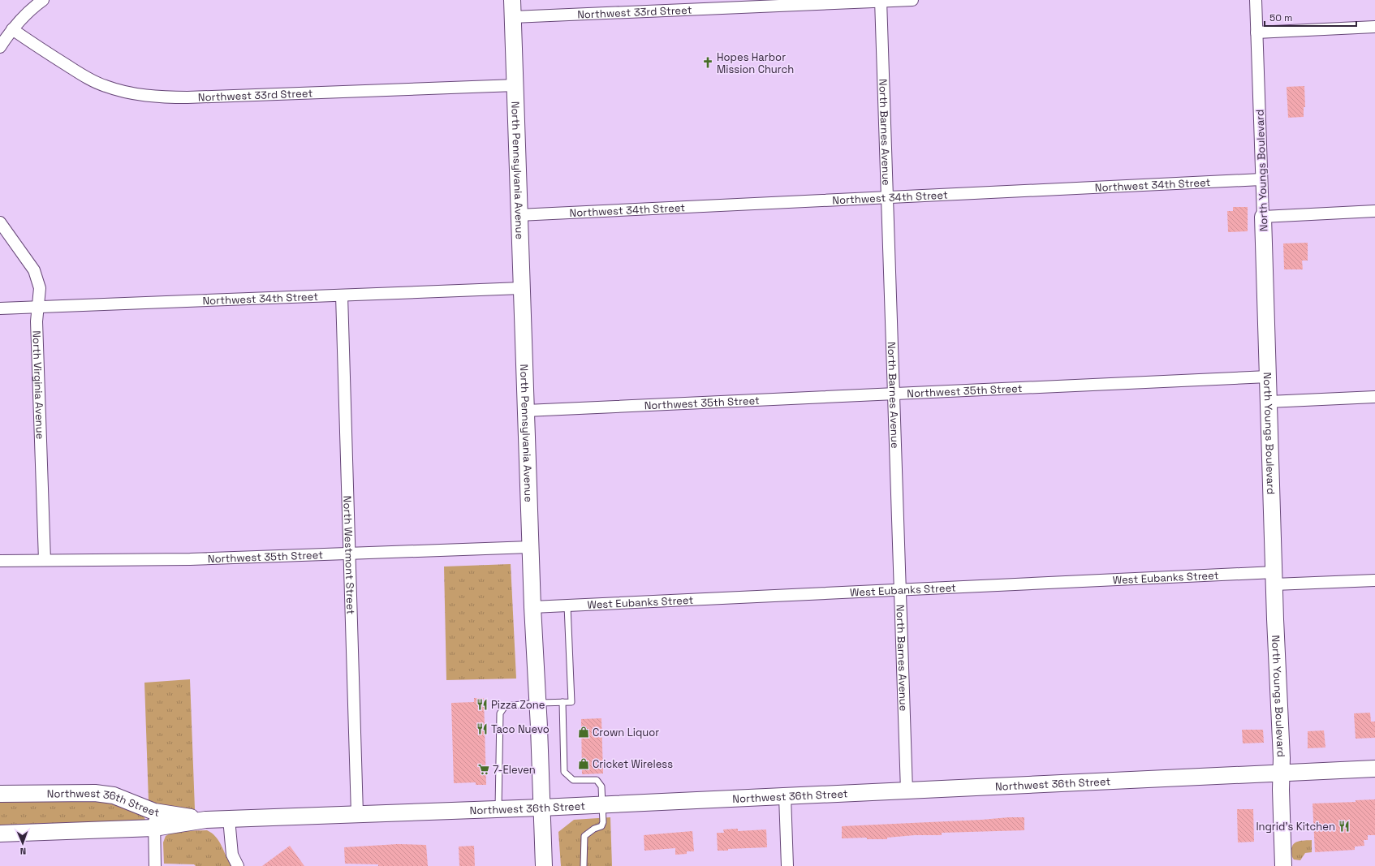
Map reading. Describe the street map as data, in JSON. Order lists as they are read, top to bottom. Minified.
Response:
{"streets":{"street":["Northwest 33rd Street","North Barnes Avenue","North Pennsylvania Avenue","North Youngs Boulevard","Northwest 34th Street","North Virginia Avenue","Northwest 35th Street","North Westmont Street","West Eubanks Street","Northwest 36th Street"]},"crossings":[["Northwest 33rd Street","North Barnes Avenue"],["Northwest 33rd Street","North Pennsylvania Avenue"],["North Barnes Avenue","Northwest 34th Street"],["North Barnes Avenue","Northwest 35th Street"],["North Barnes Avenue","West Eubanks Street"],["North Barnes Avenue","Northwest 36th Street"],["North Pennsylvania Avenue","Northwest 34th Street"],["North Pennsylvania Avenue","Northwest 35th Street"],["North Pennsylvania Avenue","West Eubanks Street"],["North Pennsylvania Avenue","Northwest 36th Street"],["North Youngs Boulevard","Northwest 34th Street"],["North Youngs Boulevard","Northwest 35th Street"],["North Youngs Boulevard","West Eubanks Street"],["North Youngs Boulevard","Northwest 36th Street"],["Northwest 34th Street","North Virginia Avenue"],["Northwest 34th Street","North Westmont Street"],["North Virginia Avenue","Northwest 35th Street"],["Northwest 35th Street","North Westmont Street"],["North Westmont Street","Northwest 36th Street"]],"places":{"church":["Hopes Harbor Mission Church"],"restaurant":["Pizza Zone","Taco Nuevo","Ingrid's Kitchen"],"shop":["Crown Liquor","Cricket Wireless"],"supermarket":["7-Eleven"]},"scale_bar":"50 m","north":"bottom"}
